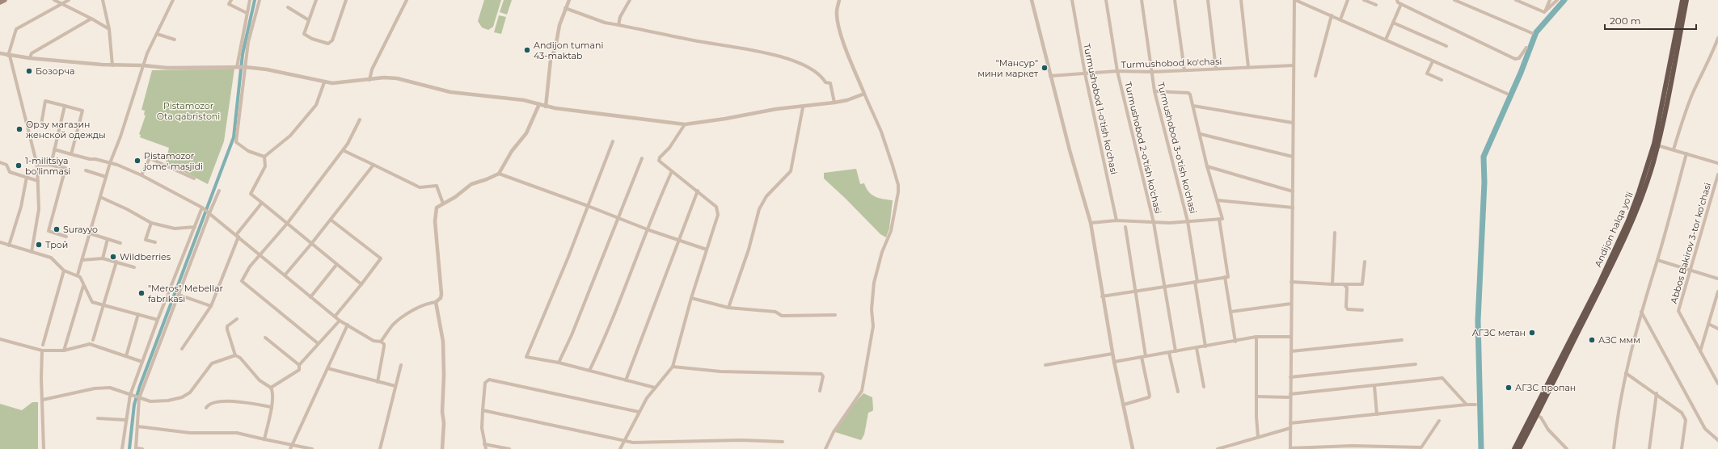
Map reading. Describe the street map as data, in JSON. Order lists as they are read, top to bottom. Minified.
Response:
{"streets":{"highway":["Andijon halqa yo‘li"],"street":["Turmushobod ko'chasi","Turmushobod 1-o'tish ko'chasi","Turmushobod 2-o'tish ko'chasi","Turmushobod 3-o'tish ko'chasi","Abbos Bakirov 3-tor koʻchasi"]},"crossings":[["Turmushobod ko'chasi","Turmushobod 1-o'tish ko'chasi"],["Turmushobod ko'chasi","Turmushobod 2-o'tish ko'chasi"],["Turmushobod ko'chasi","Turmushobod 3-o'tish ko'chasi"]],"parks":["Pistamozor Ota qabristoni"],"places":["Andijon tumani 43-maktab","\"Мансур\" мини маркет","Бозорча","Орзу магазин женской одежды","Pistamozor jome' masjidi","1-militsiya bo'linmasi","Surayyo","Трой","Wildberries","\"Meros\" Mebellar fabrikasi","АГЗС метан","АЗС ммм","АГЗС пропан"],"scale_bar":"200 m"}
